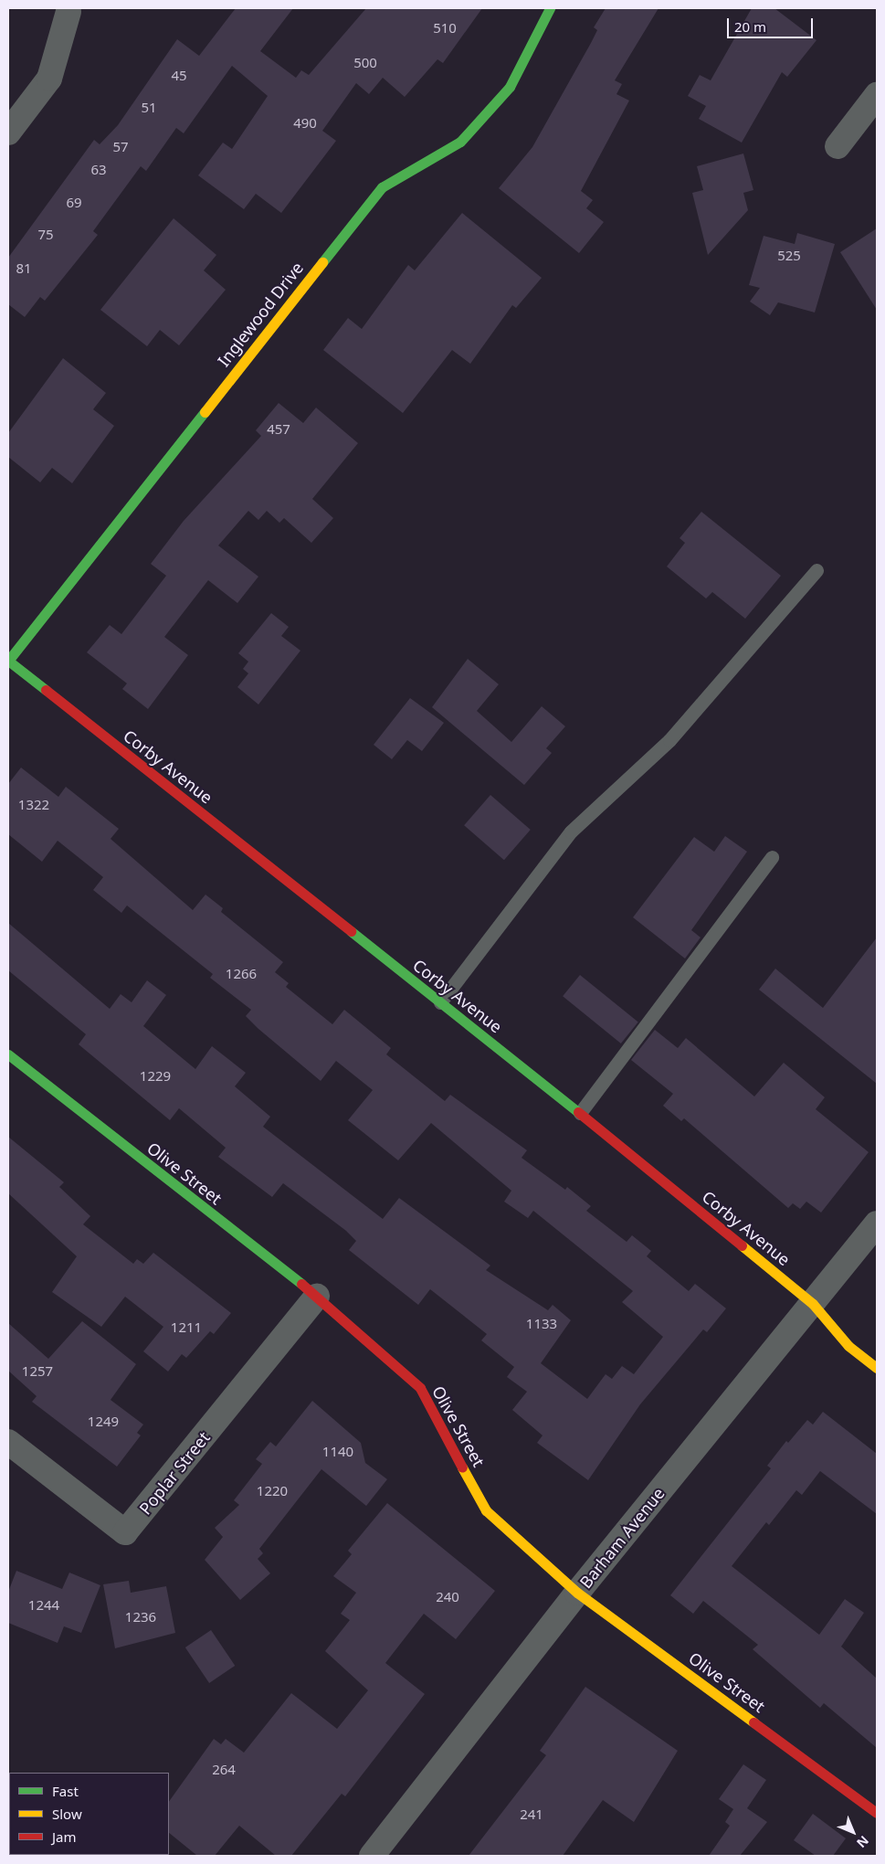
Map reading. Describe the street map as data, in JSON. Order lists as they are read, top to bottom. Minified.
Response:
{"streets":{"street":["Inglewood Drive","Corby Avenue","Olive Street","Poplar Street","Barham Avenue"]},"crossings":[["Inglewood Drive","Corby Avenue"],["Corby Avenue","Barham Avenue"],["Olive Street","Poplar Street"],["Olive Street","Barham Avenue"]],"house_numbers":["510","500","45","51","490","57","63","69","75","525","81","457","1322","1266","1229","1133","1211","1257","1249","1140","1220","240","1244","1236","264","241"],"legend":["Fast","Slow","Jam"],"scale_bar":"20 m","north":"bottom right"}
